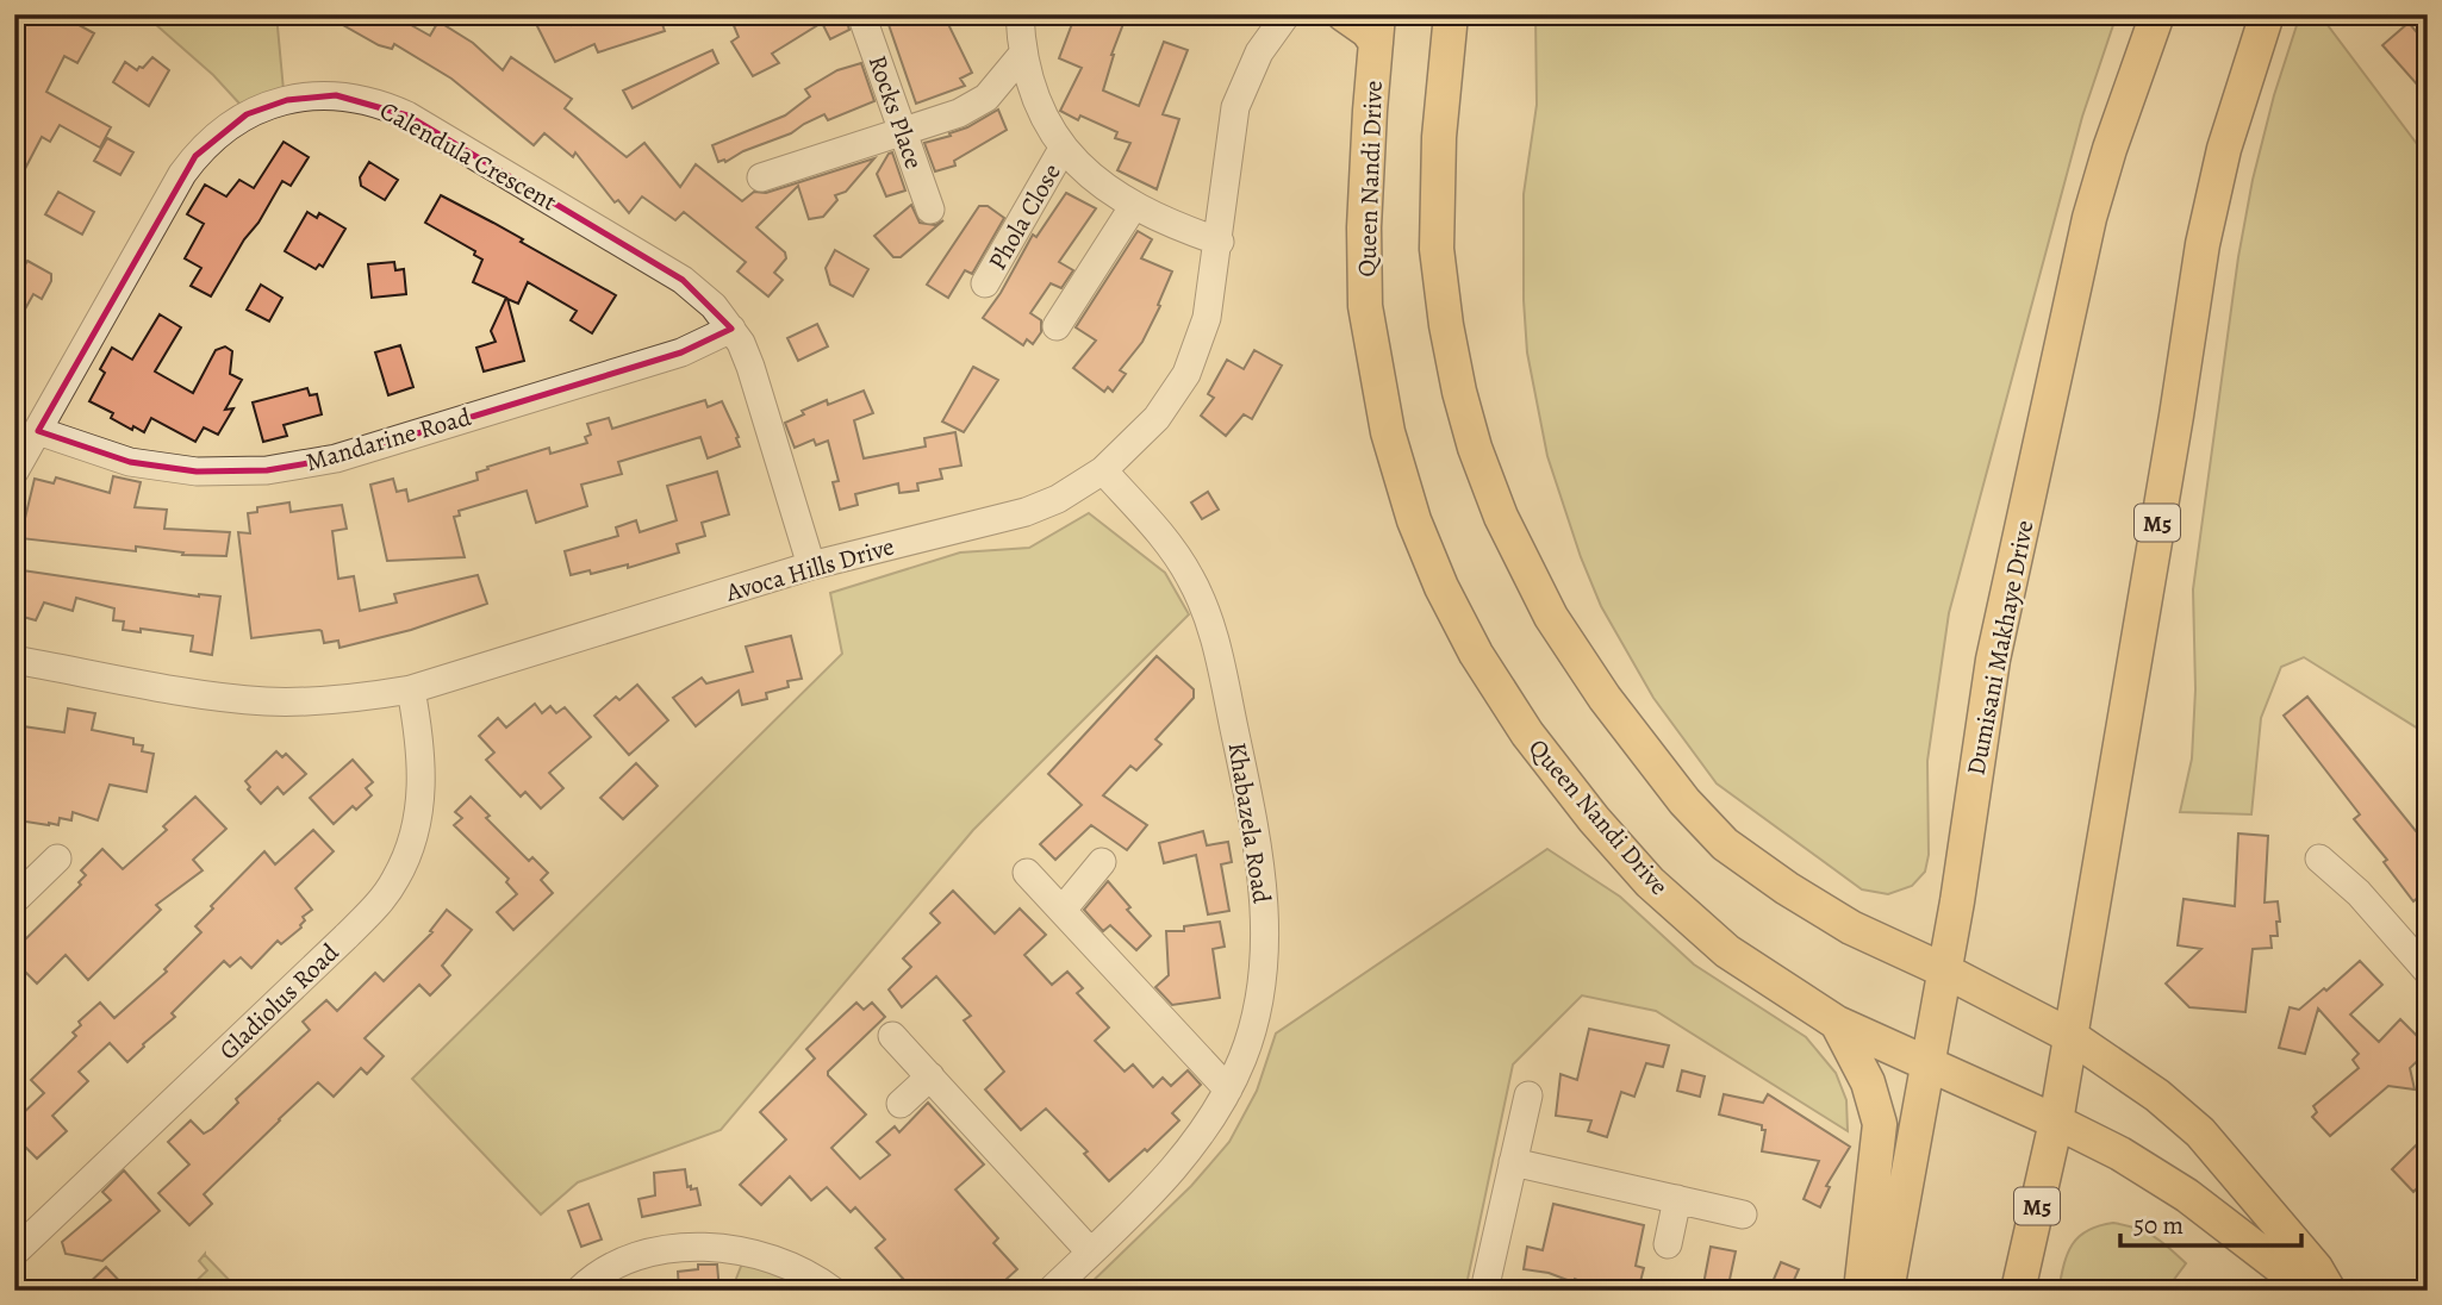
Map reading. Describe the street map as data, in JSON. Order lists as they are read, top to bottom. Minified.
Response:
{"streets":{"main road":["Queen Nandi Drive","M5","Dumisani Makhaye Drive"],"street":["Rocks Place","Calendula Crescent","Phola Close","Mandarine Road","Avoca Hills Drive","Khabazela Road","Gladiolus Road"]},"crossings":[["Calendula Crescent","Mandarine Road"],["Calendula Crescent","Avoca Hills Drive"],["Queen Nandi Drive","M5"],["Queen Nandi Drive","Dumisani Makhaye Drive"],["Avoca Hills Drive","Khabazela Road"],["Avoca Hills Drive","Gladiolus Road"]],"scale_bar":"50 m"}
